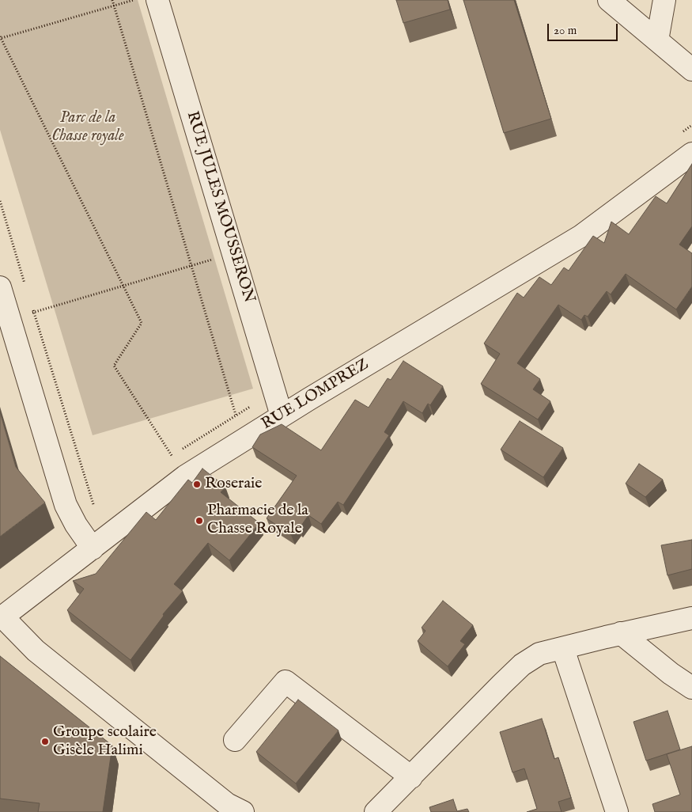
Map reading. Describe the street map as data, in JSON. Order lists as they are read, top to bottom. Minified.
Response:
{"streets":{"street":["RUE JULES MOUSSERON","RUE LOMPREZ"]},"crossings":[["RUE JULES MOUSSERON","RUE LOMPREZ"]],"parks":["Parc de la Chasse royale"],"places":["Roseraie","Pharmacie de la Chasse Royale","Groupe scolaire Gisèle Halimi"],"scale_bar":"20 m"}
